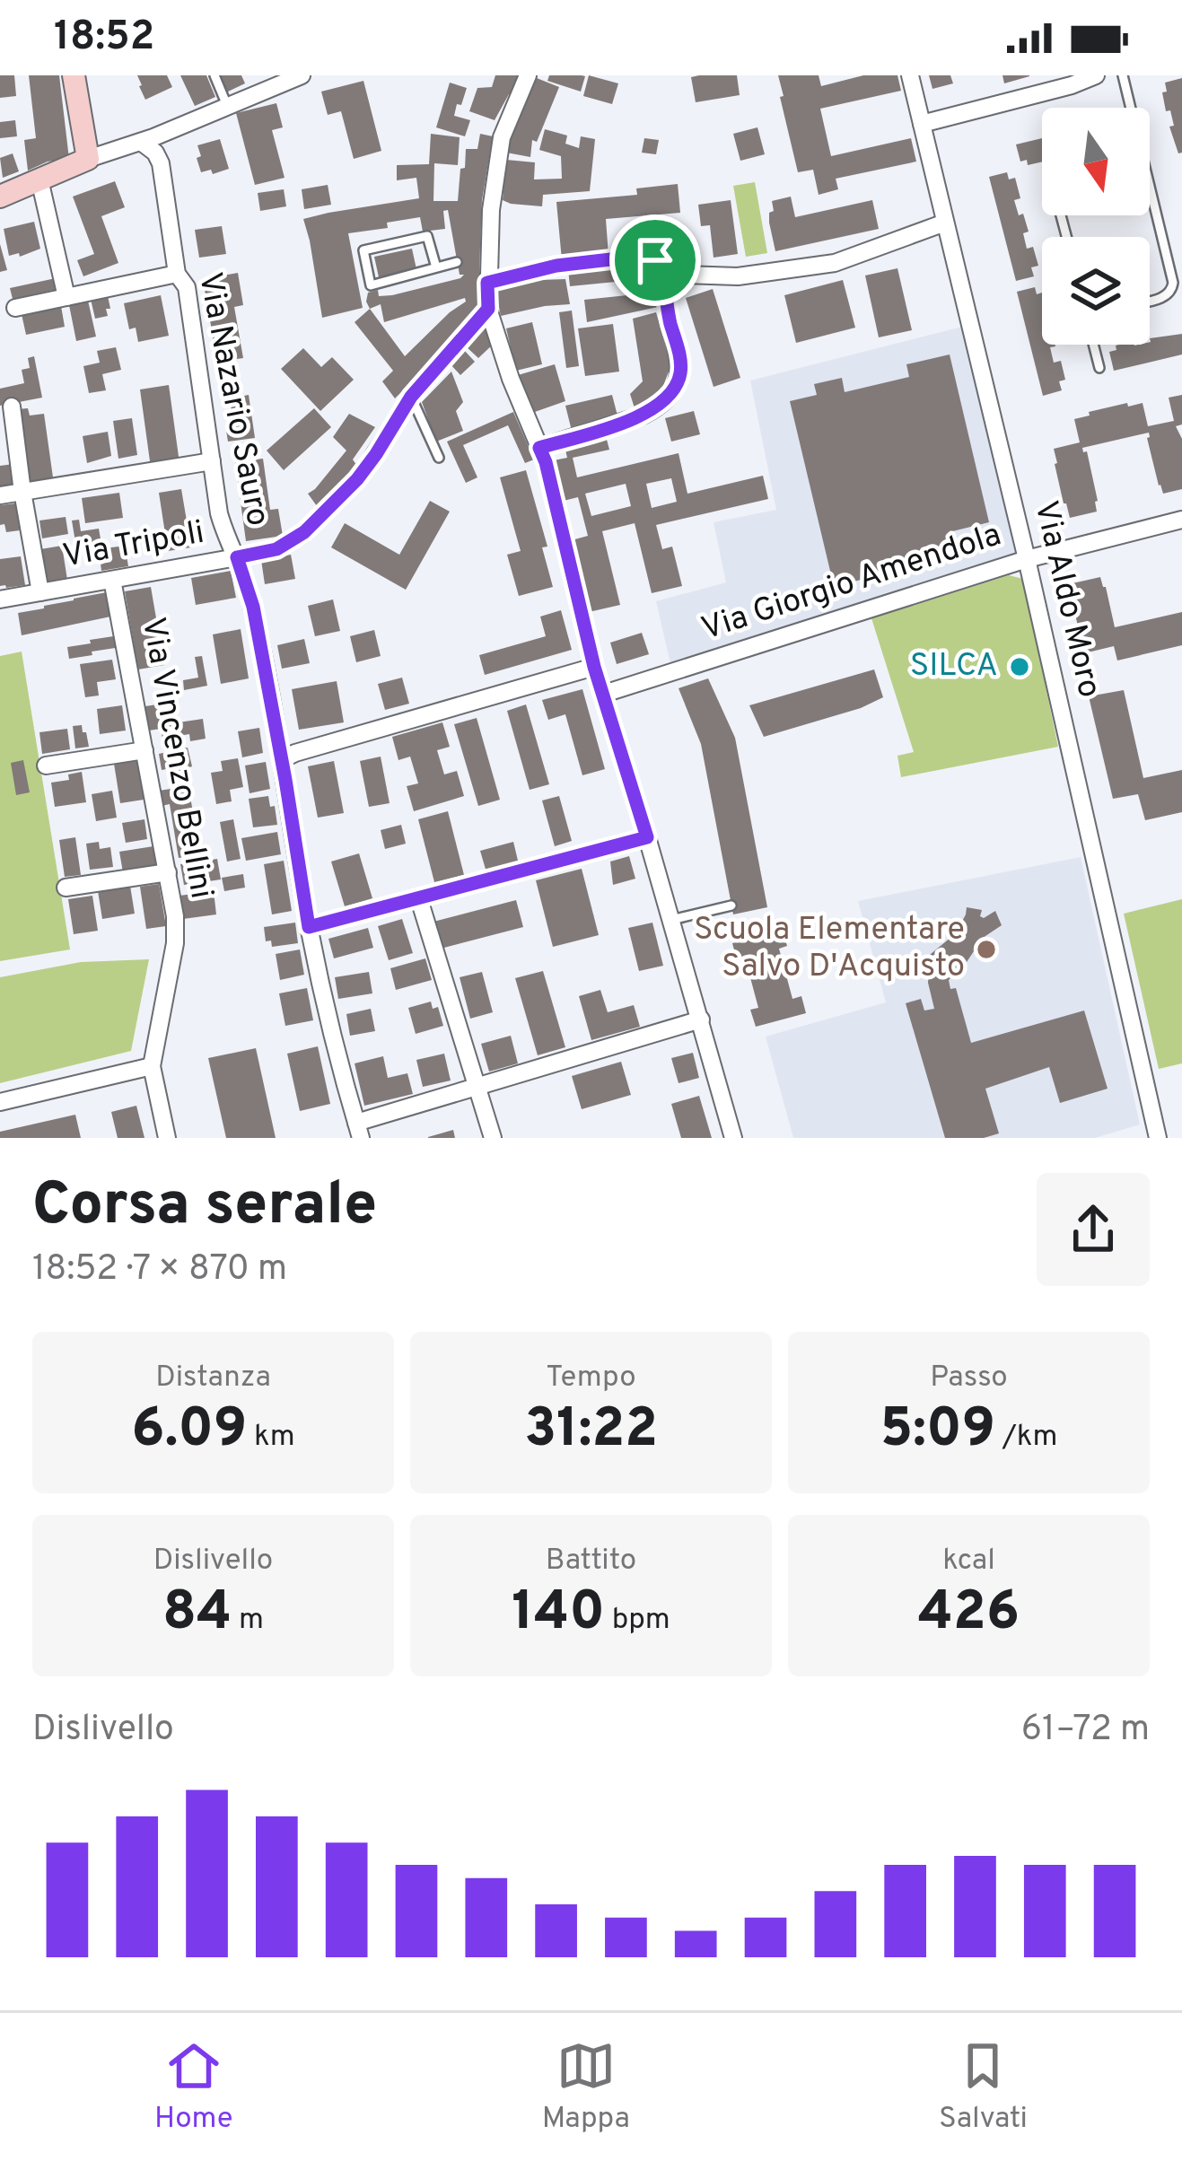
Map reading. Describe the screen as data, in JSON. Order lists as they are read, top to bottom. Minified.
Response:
{"streets":{"street":["Via Nazario Sauro","Via Tripoli","Via Giorgio Amendola","Via Aldo Moro","Via Vincenzo Bellini"]},"crossings":[["Via Nazario Sauro","Via Tripoli"],["Via Tripoli","Via Vincenzo Bellini"],["Via Giorgio Amendola","Via Aldo Moro"]],"places":["SILCA","Scuola Elementare Salvo D'Acquisto"],"north":"bottom","page":{"status":"18:52","heading":["Corsa serale","18:52 · 7 × 870 m"],"stats":[["Distanza","6.09 km"],["Tempo","31:22"],["Passo","5:09 /km"],["Dislivello","84 m"],["Battito","140 bpm"],["kcal","426"]],"chart":["Dislivello","61–72 m"],"tabs":["Home","Mappa","Salvati"]}}
